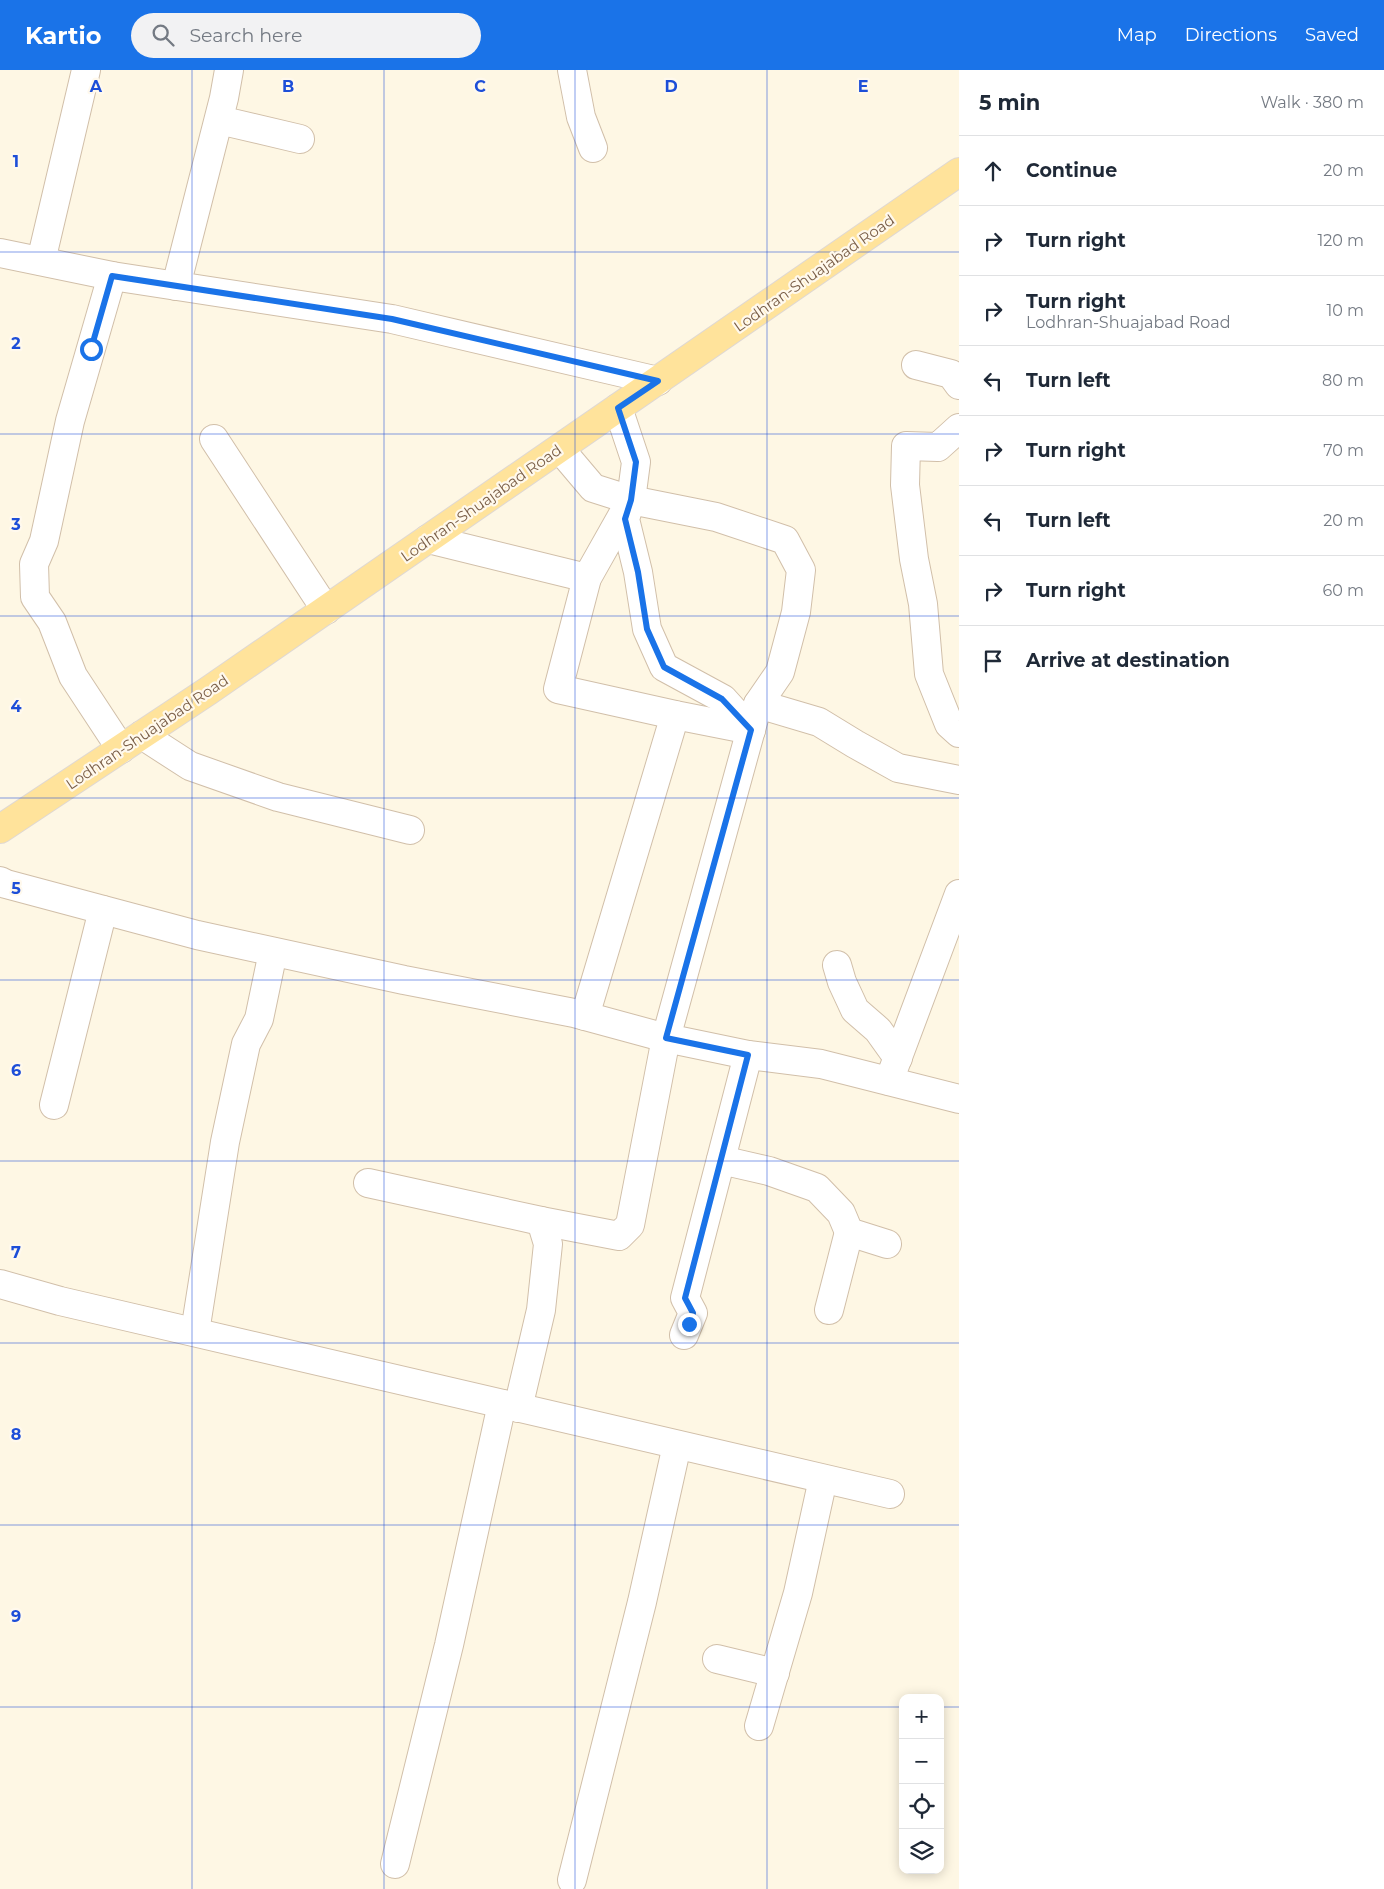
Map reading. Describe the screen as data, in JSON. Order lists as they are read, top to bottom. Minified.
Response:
{"streets":{"main road":["Lodhran-Shuajabad Road"]},"page":{"header":"Kartio","search":"Search here","nav":["Map","Directions","Saved"],"heading":["5 min","Walk · 380 m"],"list":[["Continue","20 m"],["Turn right","120 m"],["Turn right","Lodhran-Shuajabad Road","10 m"],["Turn left","80 m"],["Turn right","70 m"],["Turn left","20 m"],["Turn right","60 m"],"Arrive at destination"],"map_buttons":["+","−"]},"grid":{"columns":["A","B","C","D","E"],"rows":["1","2","3","4","5","6","7","8","9"]}}
